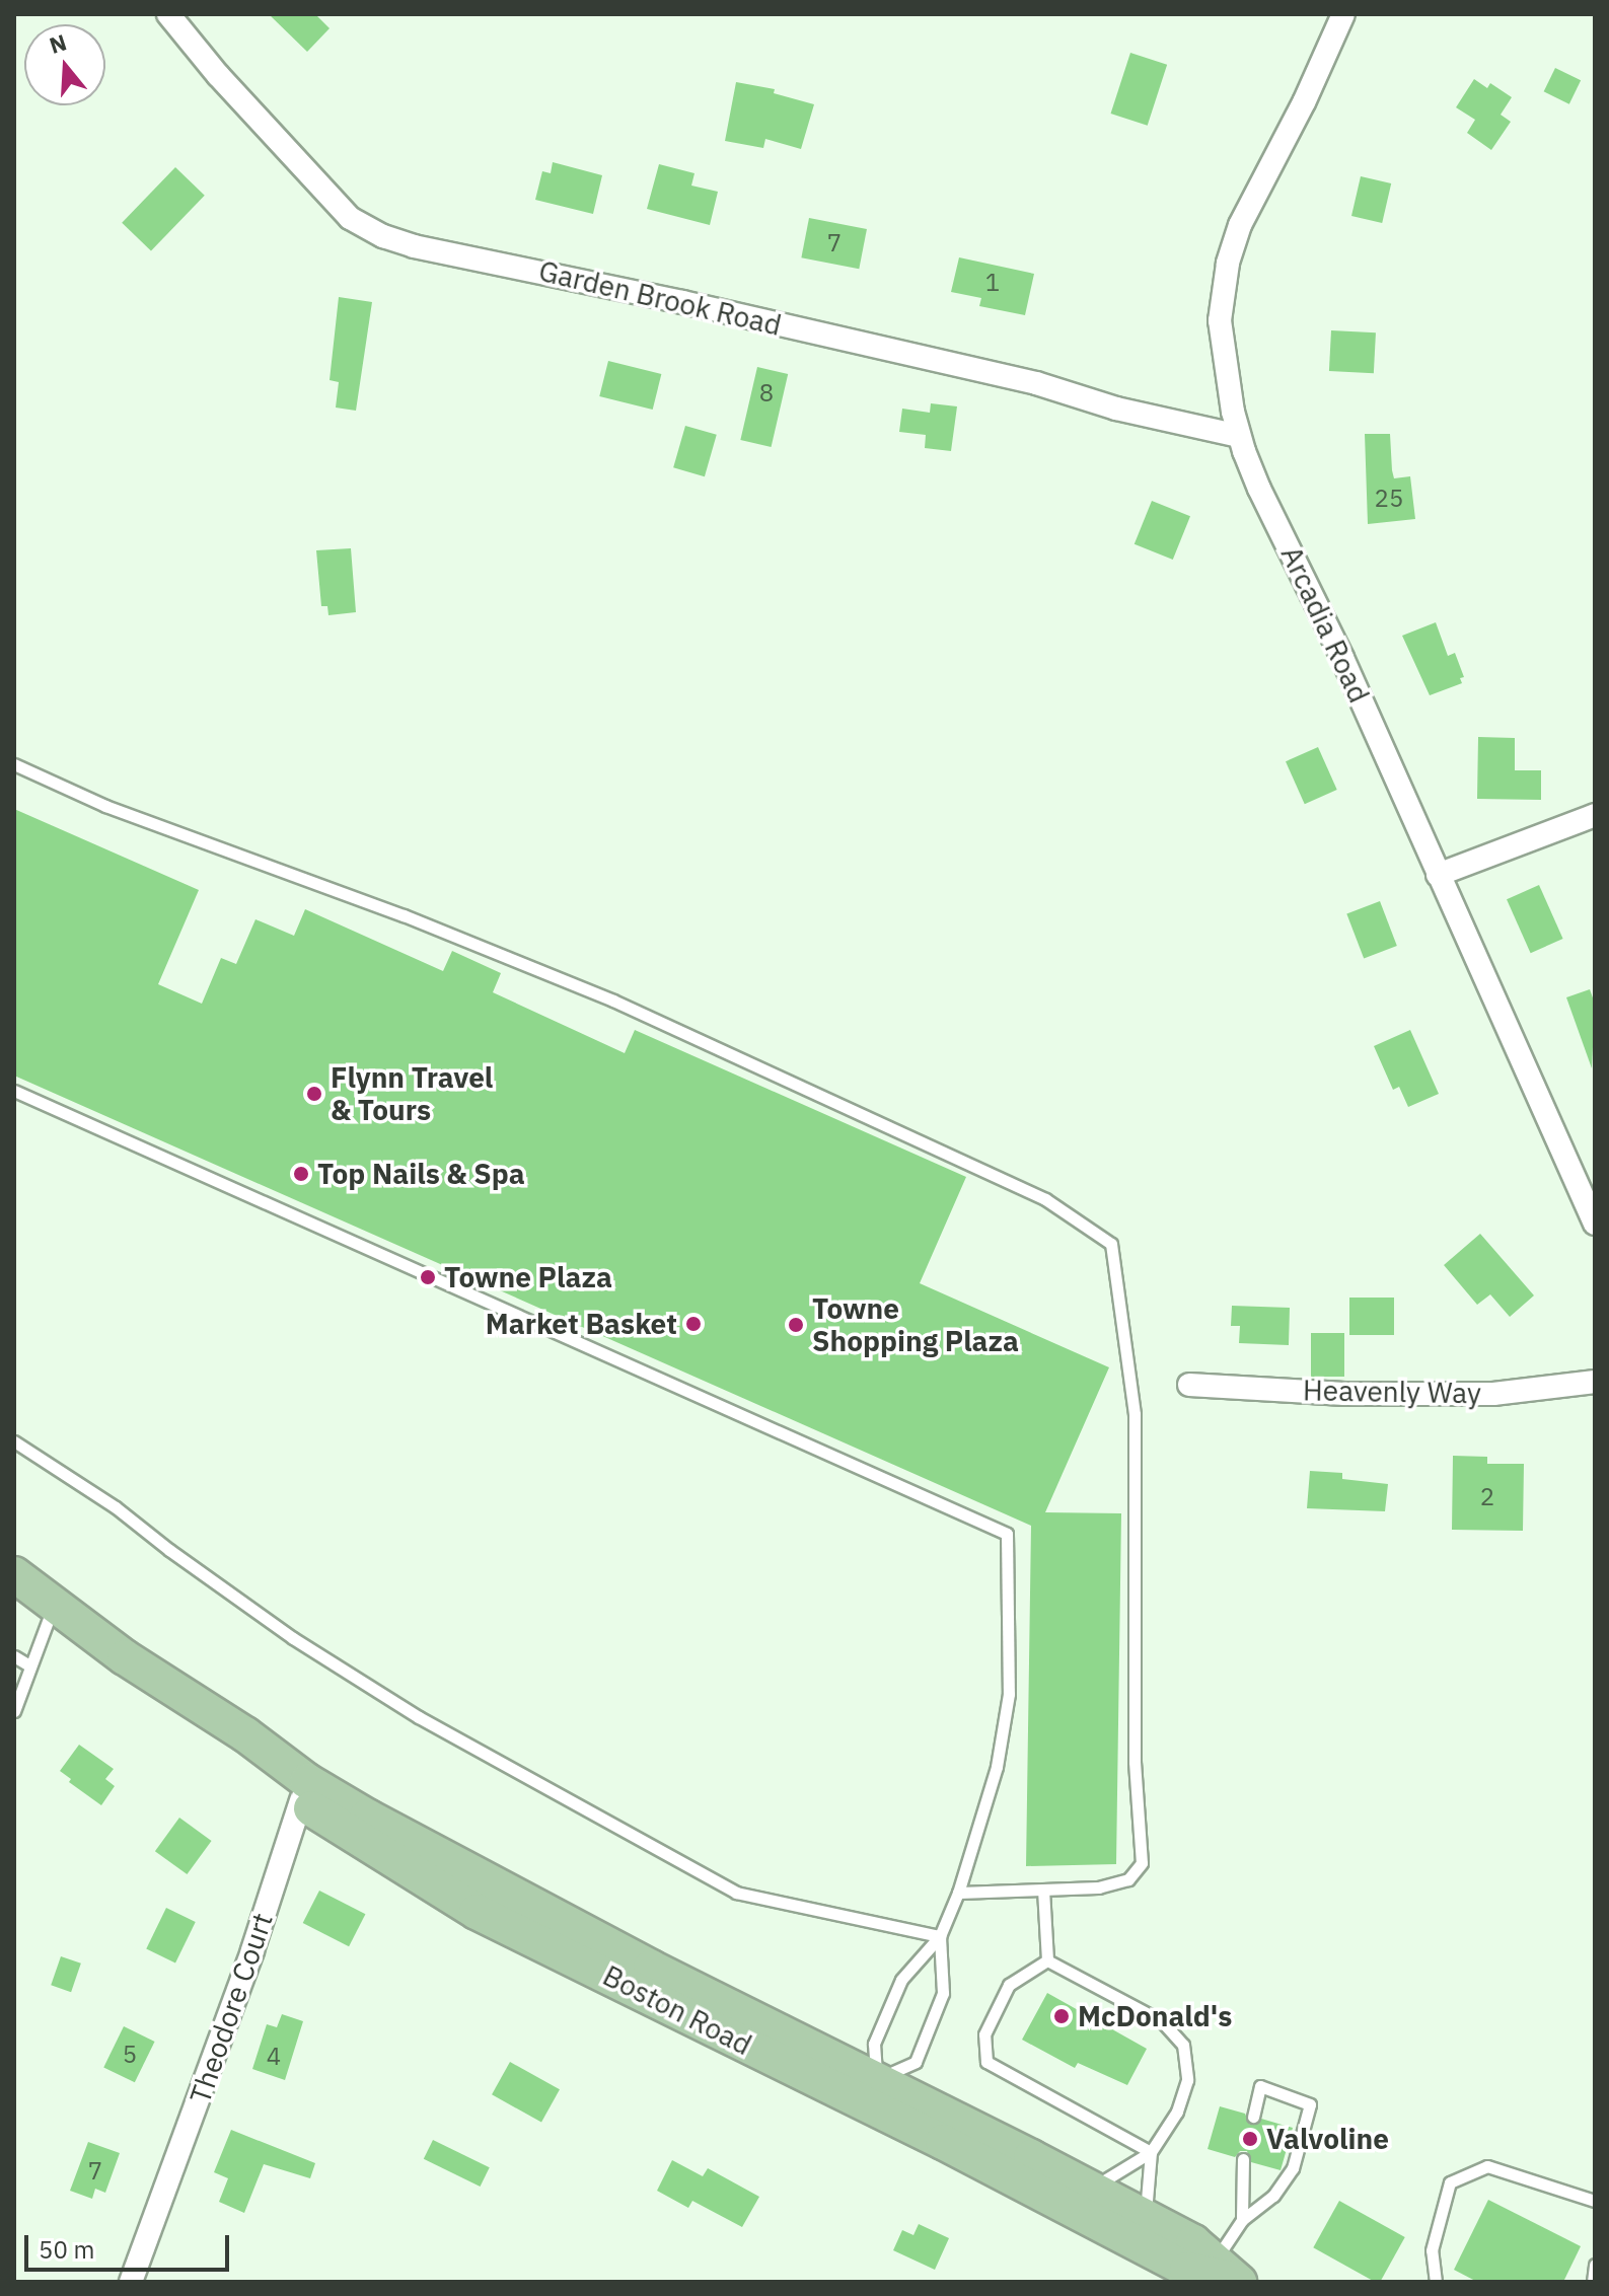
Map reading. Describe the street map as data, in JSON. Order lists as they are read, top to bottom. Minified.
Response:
{"streets":{"main road":["Boston Road"],"street":["Garden Brook Road","Arcadia Road","Heavenly Way","Theodore Court"]},"crossings":[["Garden Brook Road","Arcadia Road"],["Theodore Court","Boston Road"]],"places":["Flynn Travel & Tours","Top Nails & Spa","Towne Plaza","Market Basket","Towne Shopping Plaza","McDonald's","Valvoline"],"house_numbers":["7","1","8","25","2","5","4","7"],"scale_bar":"50 m","north":"top"}
